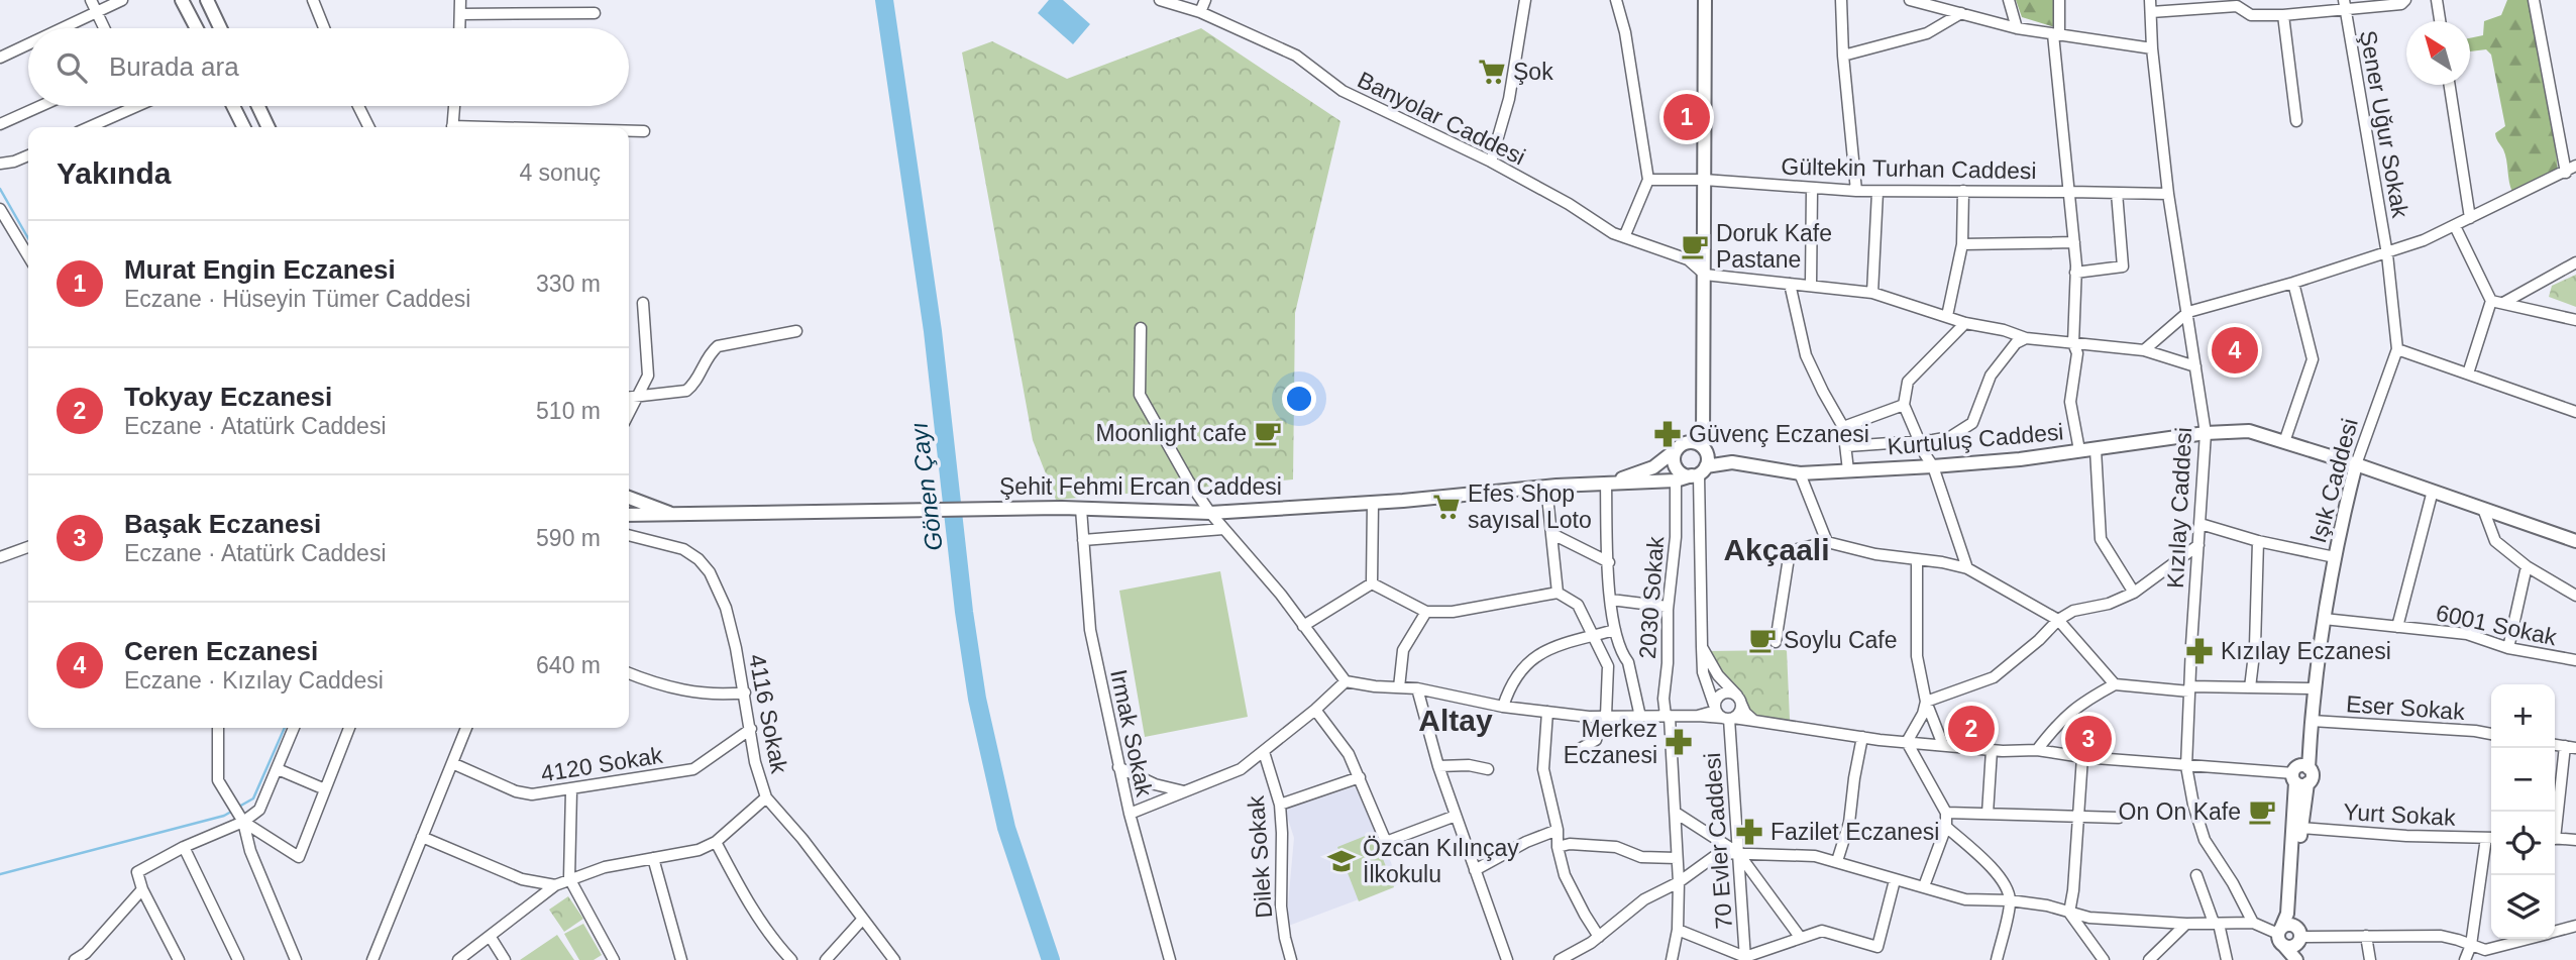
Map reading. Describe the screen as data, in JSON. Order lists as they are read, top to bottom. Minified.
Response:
{"streets":{"main road":["Kurtuluş Caddesi","Işık Caddesi","Şehit Fehmi Ercan Caddesi"],"street":["Banyolar Caddesi","Şener Uğur Sokak","Gültekin Turhan Caddesi","Kızılay Caddesi","2030 Sokak","6001 Sokak","Eser Sokak","4116 Sokak","Irmak Sokak","4120 Sokak","Yurt Sokak","70 Evler Caddesi","Dilek Sokak"]},"crossings":[["Şener Uğur Sokak","Işık Caddesi"],["Gültekin Turhan Caddesi","Kızılay Caddesi"],["Kurtuluş Caddesi","Işık Caddesi"],["Kurtuluş Caddesi","Şehit Fehmi Ercan Caddesi"],["Kurtuluş Caddesi","Kızılay Caddesi"],["Kurtuluş Caddesi","70 Evler Caddesi"],["Işık Caddesi","6001 Sokak"],["Işık Caddesi","Eser Sokak"],["Işık Caddesi","Yurt Sokak"],["Şehit Fehmi Ercan Caddesi","2030 Sokak"],["Şehit Fehmi Ercan Caddesi","Irmak Sokak"],["Şehit Fehmi Ercan Caddesi","70 Evler Caddesi"],["4116 Sokak","4120 Sokak"]],"districts":["Akçaali","Altay"],"water":["Gönen Çayı"],"places":{"supermarket":["Şok","Efes Shop sayısal Loto"],"cafe":["Doruk Kafe Pastane","Moonlight cafe","Soylu Cafe","On On Kafe"],"pharmacy":["Güvenç Eczanesi","Kızılay Eczanesi","Merkez Eczanesi","Fazilet Eczanesi"],"school or university":["Özcan Kılınçay İlkokulu"]},"north":"top left","page":{"search":"Burada ara","pins":["1","4","2","3"],"heading":["Yakında","4 sonuç"],"list":[{"mark":"1","name":"Murat Engin Eczanesi","note":"Eczane · Hüseyin Tümer Caddesi","value":"330 m"},{"mark":"2","name":"Tokyay Eczanesi","note":"Eczane · Atatürk Caddesi","value":"510 m"},{"mark":"3","name":"Başak Eczanesi","note":"Eczane · Atatürk Caddesi","value":"590 m"},{"mark":"4","name":"Ceren Eczanesi","note":"Eczane · Kızılay Caddesi","value":"640 m"}],"map_buttons":["+","−"]}}
